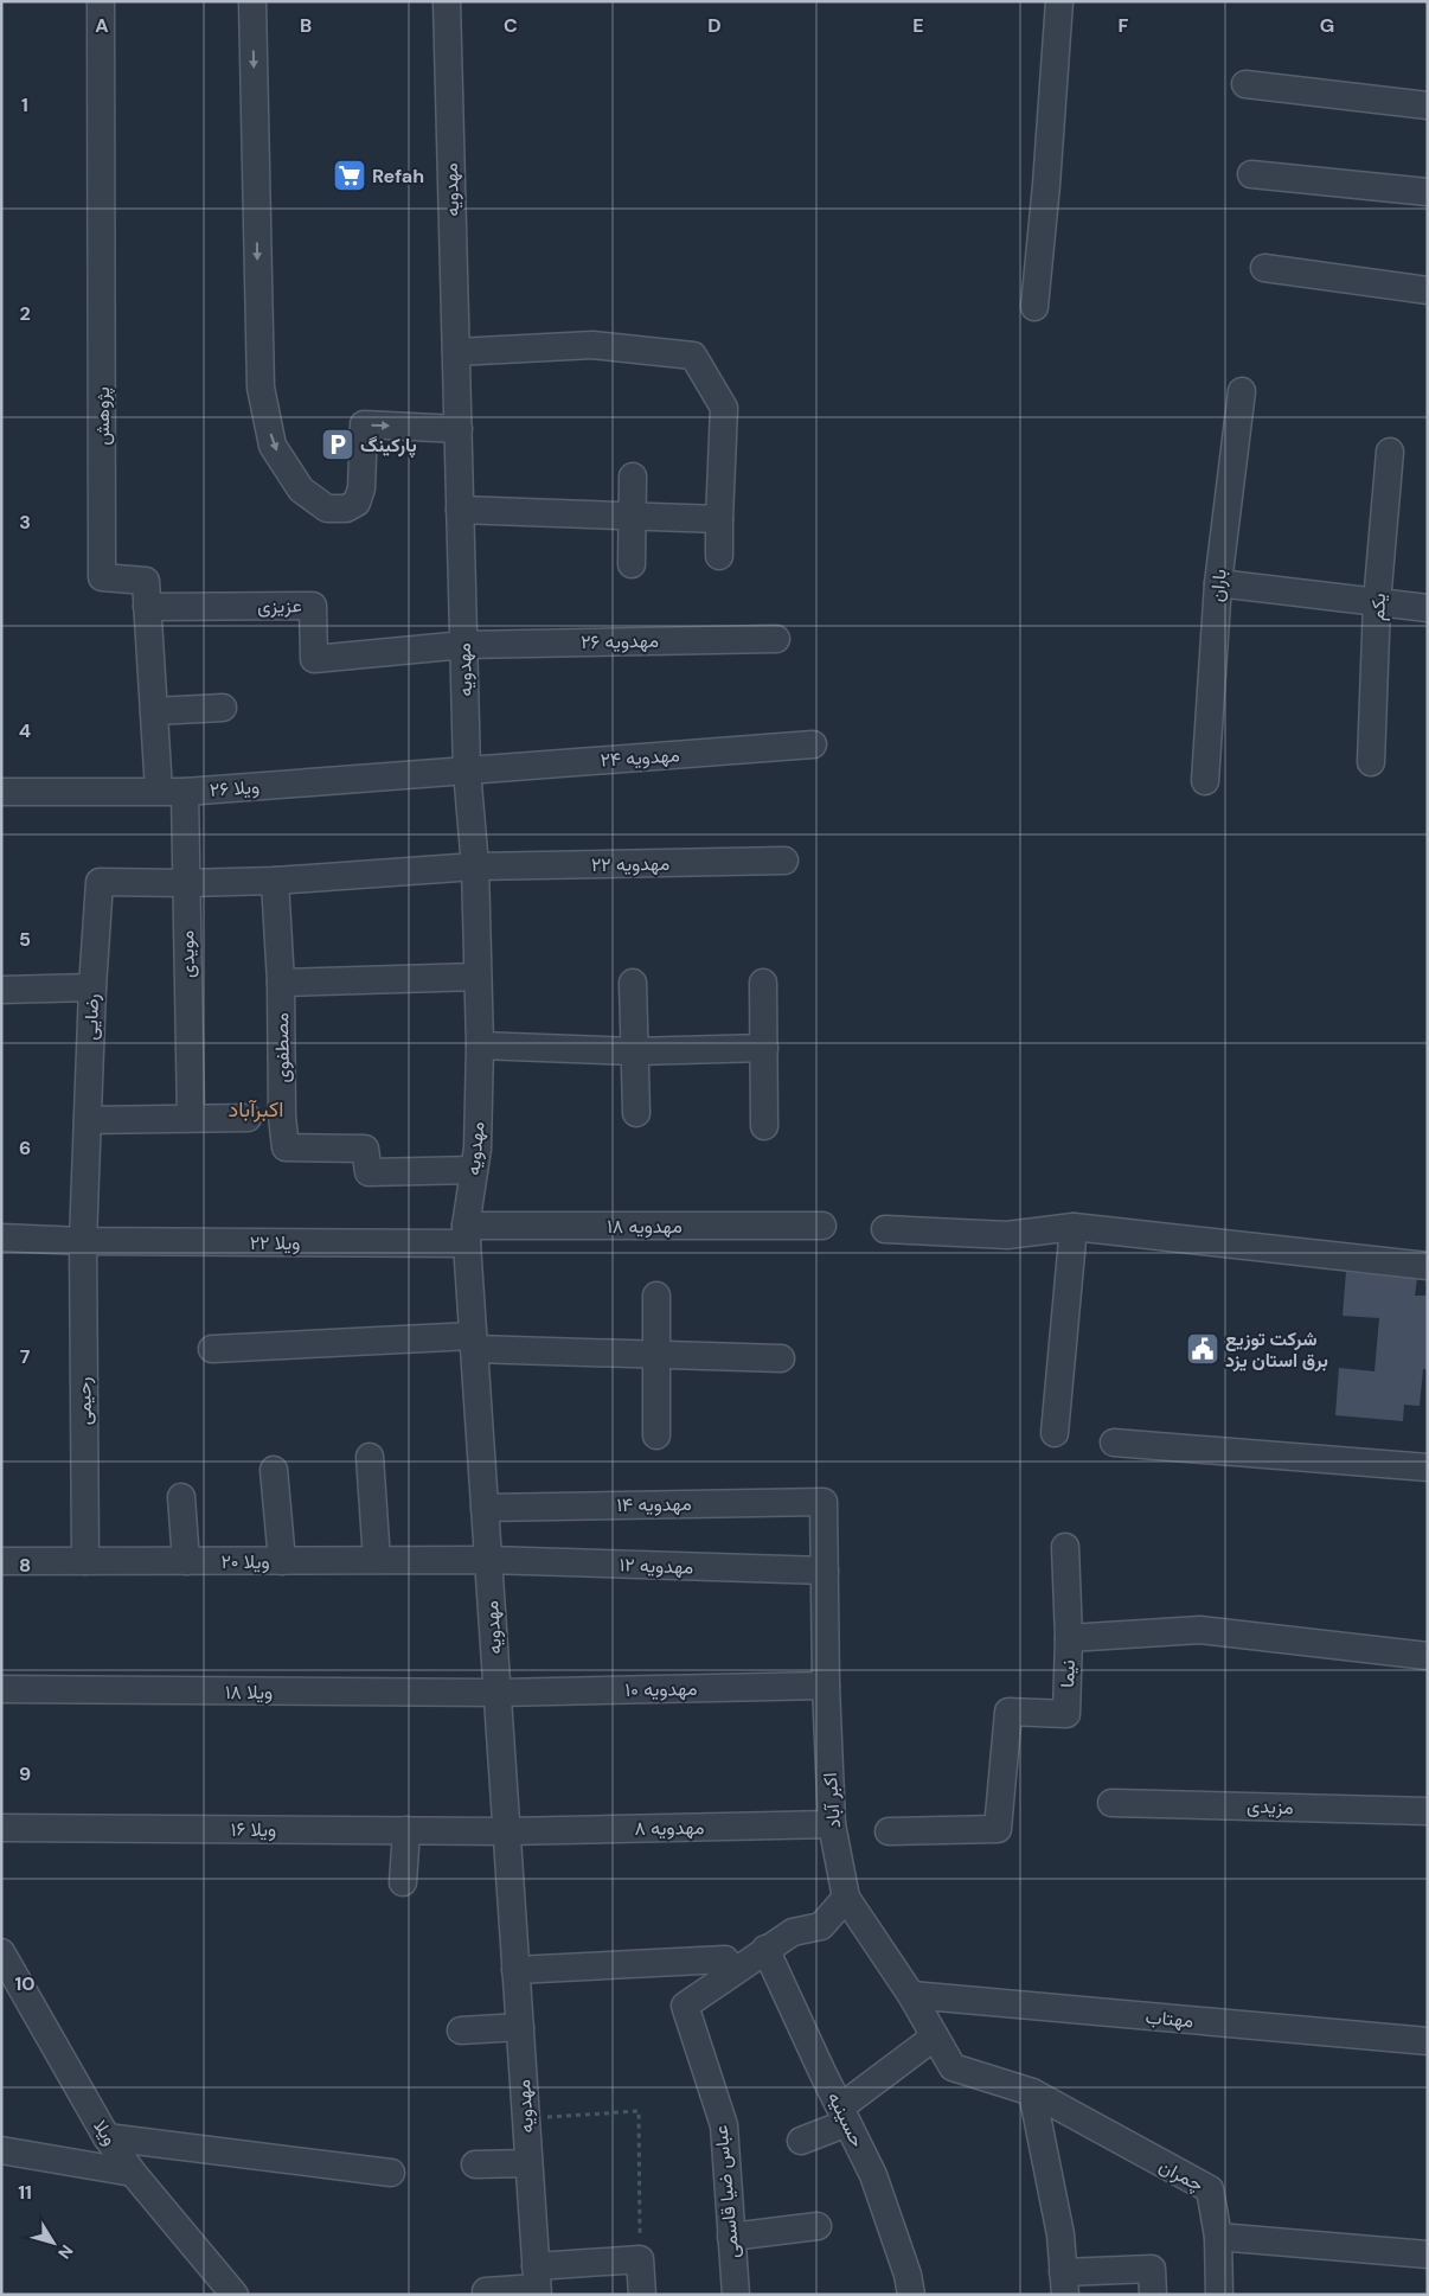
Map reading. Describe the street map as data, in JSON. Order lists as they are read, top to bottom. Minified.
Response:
{"streets":{"street":["مهدویه","پژوهش","باران","عزیزی","یکم","مهدویه ۲۶","مهدویه ۲۴","ویلا ۲۶","مهدویه ۲۲","مویدی","رضایی","مصطفوی","مهدویه ۱۸","ویلا ۲۲","رحیمی","مهدویه ۱۴","ویلا ۲۰","مهدویه ۱۲","نیما","مهدویه ۱۰","ویلا ۱۸","اکبر آباد","مزیدی","مهدویه ۸","ویلا ۱۶","مهتاب","حسینیه","ویلا","چمران","عباس ضیا قاسمی"]},"crossings":[["مهدویه","عزیزی"],["مهدویه","مهدویه ۲۶"],["مهدویه","مهدویه ۲۴"],["مهدویه","ویلا ۲۶"],["مهدویه","مهدویه ۲۲"],["مهدویه","مصطفوی"],["مهدویه","مهدویه ۱۸"],["مهدویه","ویلا ۲۲"],["مهدویه","مهدویه ۱۴"],["مهدویه","ویلا ۲۰"],["مهدویه","مهدویه ۱۲"],["مهدویه","مهدویه ۱۰"],["مهدویه","ویلا ۱۸"],["مهدویه","مهدویه ۸"],["مهدویه","ویلا ۱۶"],["پژوهش","عزیزی"],["پژوهش","ویلا ۲۶"],["پژوهش","مویدی"],["عزیزی","مهدویه ۲۶"],["مهدویه ۲۴","ویلا ۲۶"],["ویلا ۲۶","مویدی"],["مویدی","رضایی"],["رضایی","ویلا ۲۲"],["رضایی","رحیمی"],["مهدویه ۱۸","ویلا ۲۲"],["ویلا ۲۲","رحیمی"],["رحیمی","ویلا ۲۰"],["مهدویه ۱۴","اکبر آباد"],["ویلا ۲۰","مهدویه ۱۲"],["مهدویه ۱۲","اکبر آباد"],["مهدویه ۱۰","ویلا ۱۸"],["مهدویه ۱۰","اکبر آباد"],["اکبر آباد","مهدویه ۸"],["اکبر آباد","مهتاب"],["اکبر آباد","چمران"],["اکبر آباد","عباس ضیا قاسمی"],["مهدویه ۸","ویلا ۱۶"],["حسینیه","عباس ضیا قاسمی"]],"districts":["اکبرآباد"],"places":{"supermarket":["Refah"],"parking":["پارکینگ"],"public building":["شرکت توزیع برق استان یزد"]},"north":"bottom right","grid":{"columns":["A","B","C","D","E","F","G"],"rows":["1","2","3","4","5","6","7","8","9","10","11"]}}
